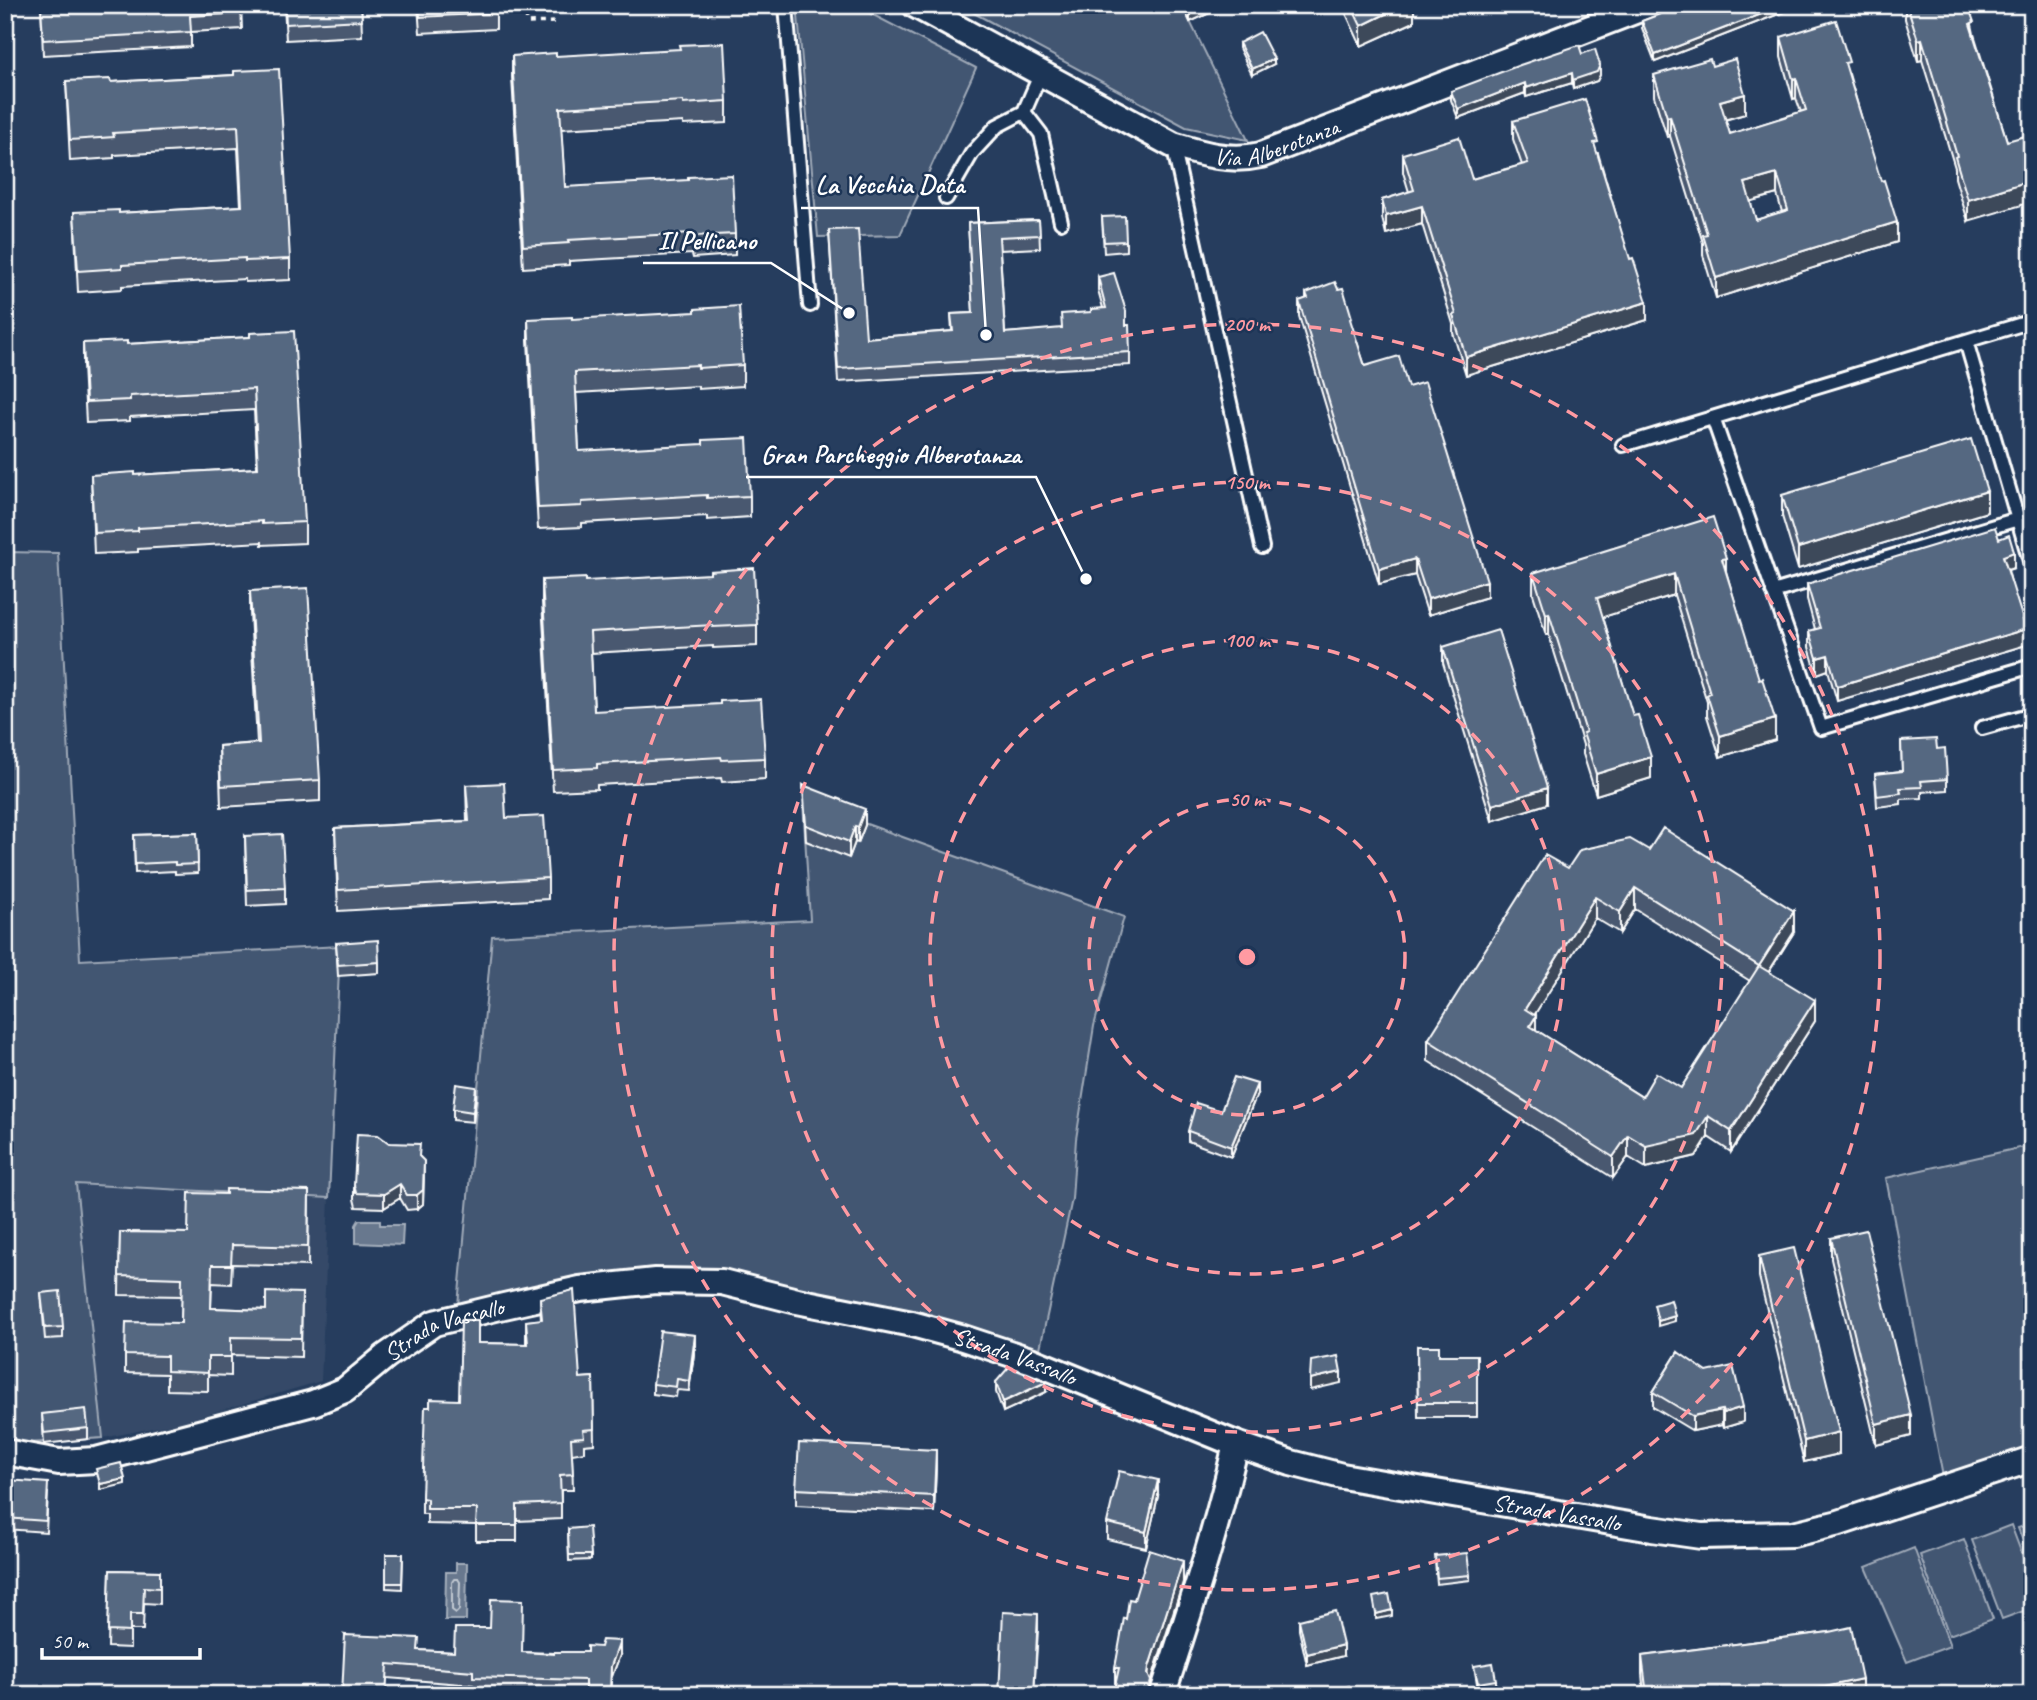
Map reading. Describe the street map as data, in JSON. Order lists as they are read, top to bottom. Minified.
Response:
{"streets":{"street":["Via Alberotanza","Strada Vassallo"]},"places":["Il Pellicano","La Vecchia Data","Gran Parcheggio Alberotanza"],"scale_bar":"50 m","rings":["200 m","150 m","100 m","50 m"]}
